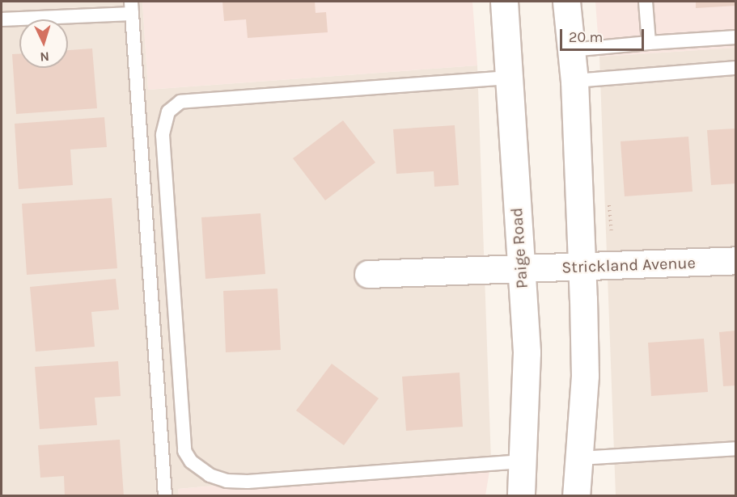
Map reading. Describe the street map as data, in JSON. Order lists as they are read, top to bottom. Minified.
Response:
{"streets":{"main road":["Paige Road","Strickland Avenue"]},"crossings":[["Paige Road","Strickland Avenue"]],"scale_bar":"20 m","north":"bottom"}
